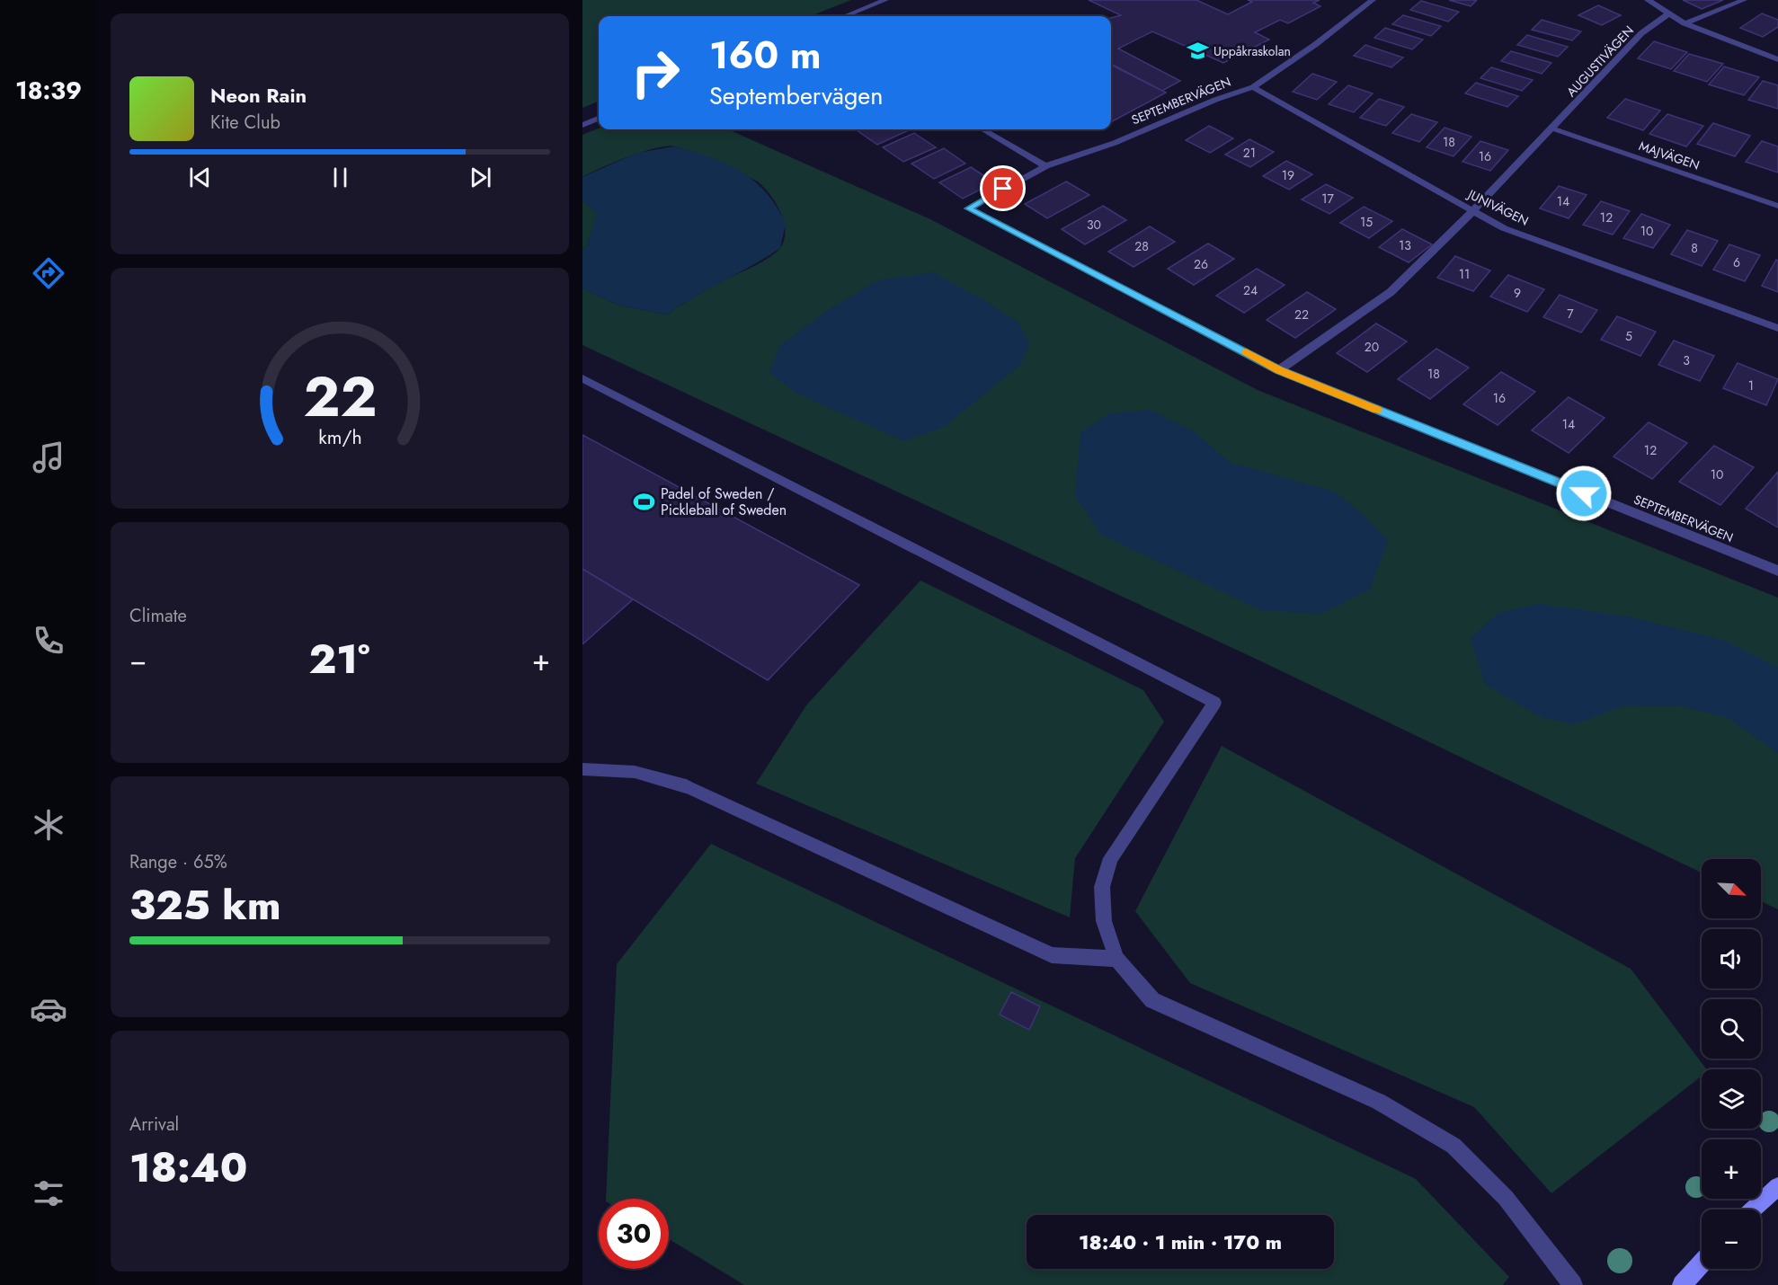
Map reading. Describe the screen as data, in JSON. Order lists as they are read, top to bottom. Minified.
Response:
{"streets":{"street":["AUGUSTIVÄGEN","SEPTEMBERVÄGEN","MAJVÄGEN","JUNIVÄGEN"]},"crossings":[["AUGUSTIVÄGEN","SEPTEMBERVÄGEN"],["AUGUSTIVÄGEN","MAJVÄGEN"],["AUGUSTIVÄGEN","JUNIVÄGEN"],["SEPTEMBERVÄGEN","JUNIVÄGEN"]],"places":{"school or university":["Uppåkraskolan"],"sports":["Padel of Sweden / Pickleball of Sweden"]},"house_numbers":["18","21","16","19","17","14","12","15","30","10","13","28","8","6","26","11","24","9","7","22","5","20","3","18","1","16","14","12","10"],"north":"bottom right","page":{"tabs":"18:39","turn":["160 m","Septembervägen"],"song":["Neon Rain","Kite Club"],"tile":["Climate",["Range · 65%","325 km"],["Arrival","18:40"]],"heat":["−","21°","+"],"map_buttons":["+","−"],"limit":"30","trip":"18:40 · 1 min · 170 m","gauge":["22","km/h"]}}
